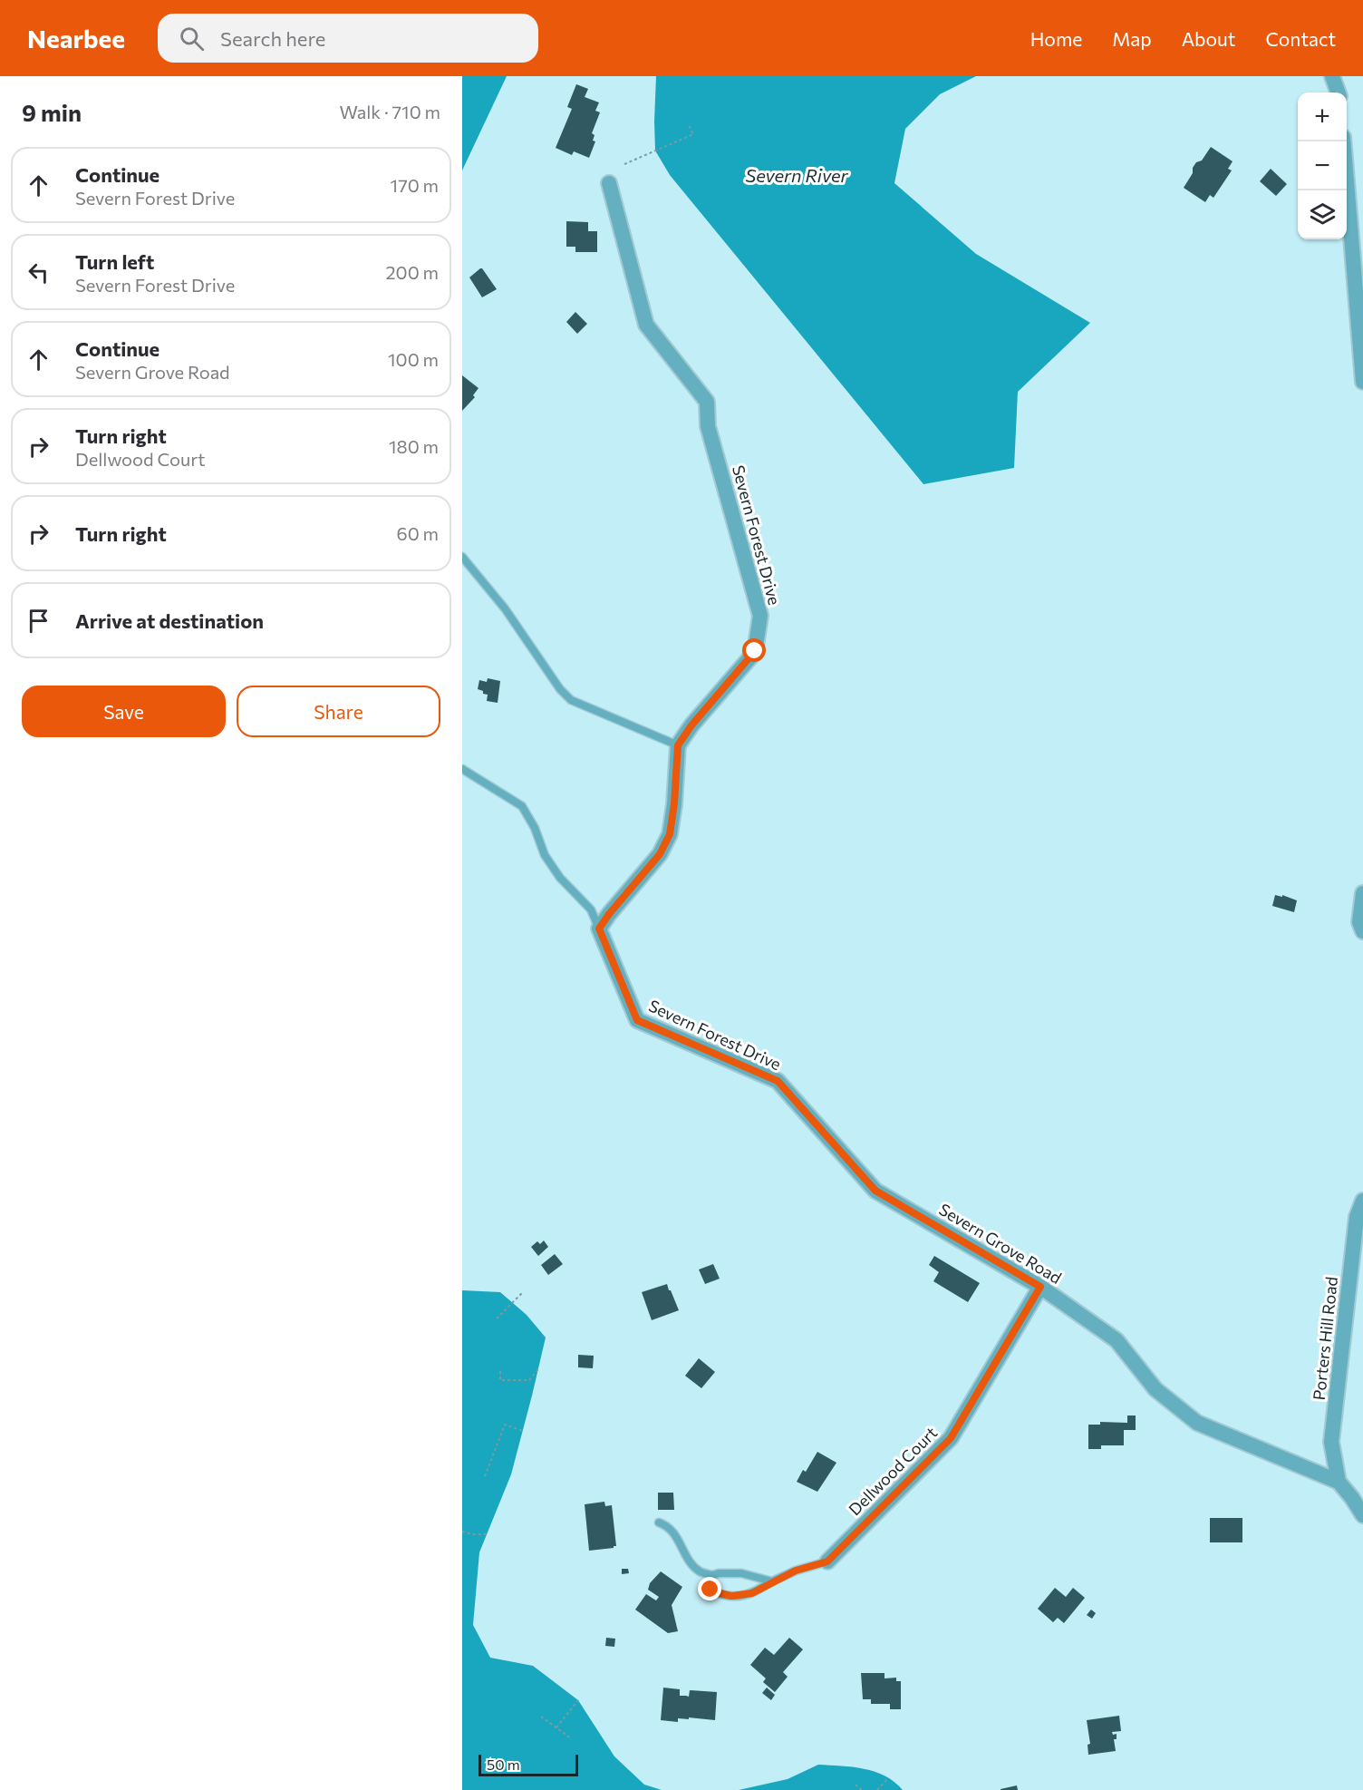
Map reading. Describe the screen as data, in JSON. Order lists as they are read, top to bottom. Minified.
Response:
{"streets":{"street":["Severn Forest Drive","Severn Grove Road","Porters Hill Road","Dellwood Court"]},"crossings":[["Severn Forest Drive","Severn Grove Road"],["Severn Grove Road","Porters Hill Road"],["Severn Grove Road","Dellwood Court"]],"water":["Severn River"],"scale_bar":"50 m","page":{"header":"Nearbee","search":"Search here","nav":["Home","Map","About","Contact"],"heading":["9 min","Walk · 710 m"],"map_buttons":["+","−"],"list":[["Continue","Severn Forest Drive","170 m"],["Turn left","Severn Forest Drive","200 m"],["Continue","Severn Grove Road","100 m"],["Turn right","Dellwood Court","180 m"],["Turn right","60 m"],"Arrive at destination"],"buttons":["Save","Share"],"scale":"50 m"}}
